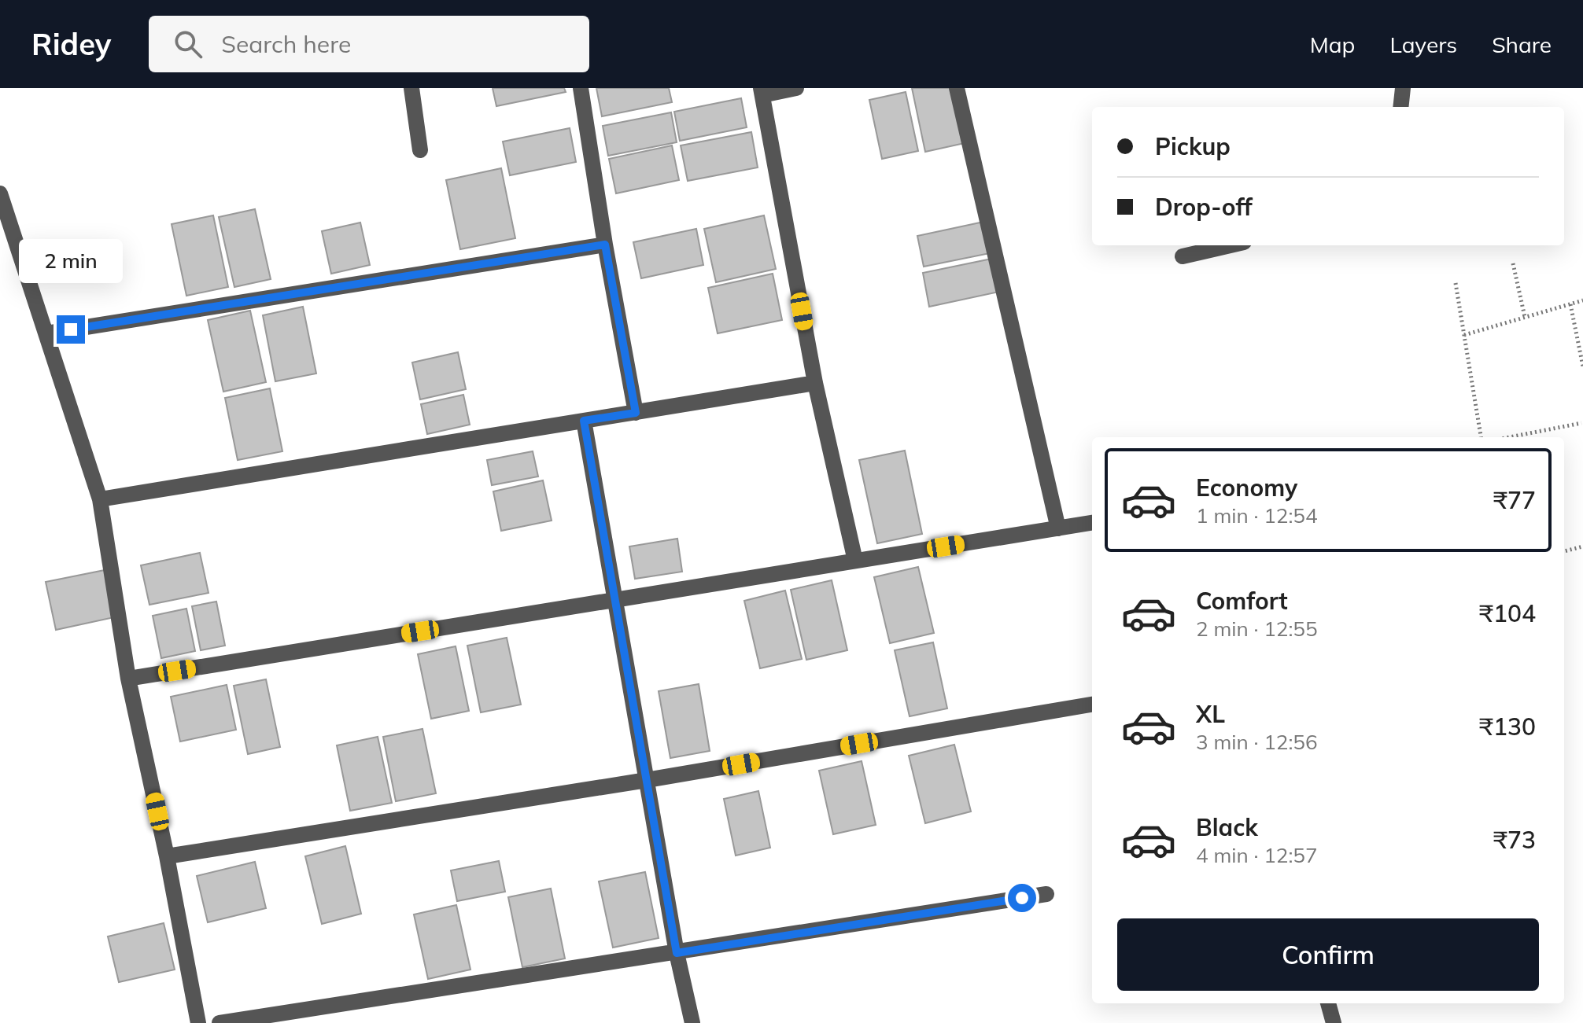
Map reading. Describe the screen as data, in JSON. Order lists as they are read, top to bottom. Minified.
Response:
{"page":{"header":"Ridey","search":"Search here","nav":["Map","Layers","Share"],"banner":["Pickup","Drop-off"],"bubble":"2 min","list":[{"name":"Economy","note":"1 min · 12:54","value":"₹77"},{"name":"Comfort","note":"2 min · 12:55","value":"₹104"},{"name":"XL","note":"3 min · 12:56","value":"₹130"},{"name":"Black","note":"4 min · 12:57","value":"₹73"}],"buttons":"Confirm"}}
